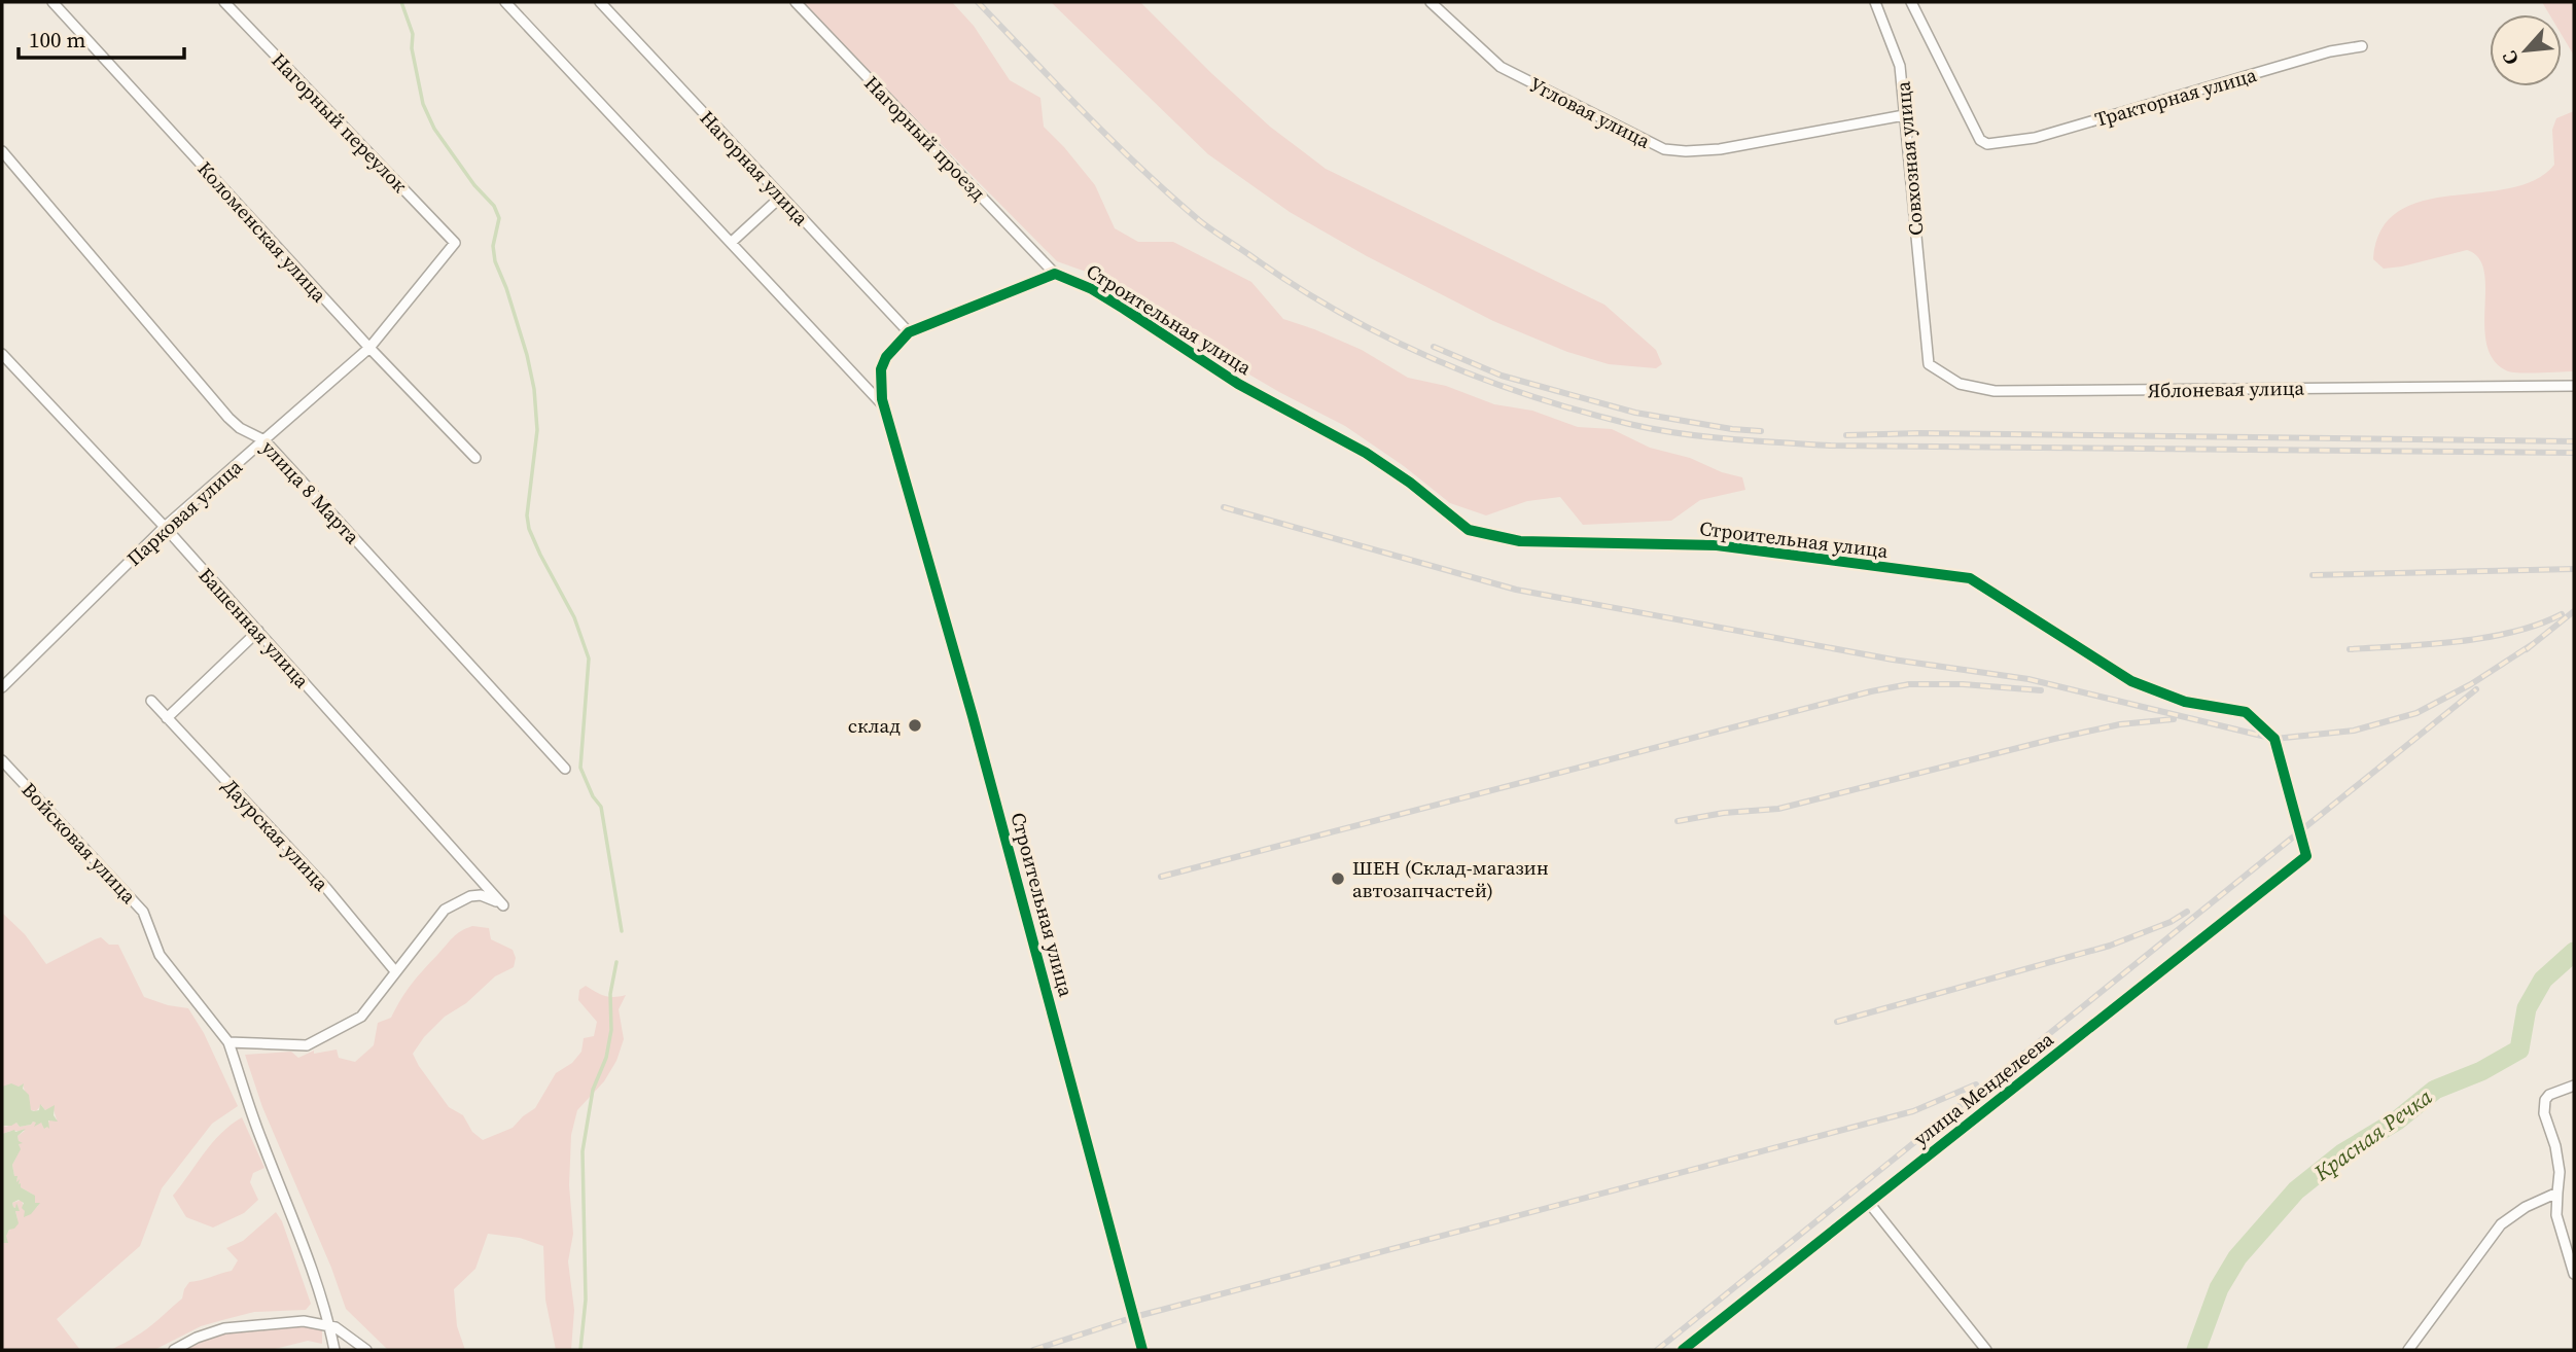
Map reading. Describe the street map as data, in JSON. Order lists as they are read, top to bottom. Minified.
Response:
{"streets":{"street":["Тракторная улица","Угловая улица","Нагорный переулок","Нагорный проезд","Совхозная улица","Нагорная улица","Коломенская улица","Строительная улица","Яблоневая улица","улица 8 Марта","Парковая улица","Башенная улица","Даурская улица","Войсковая улица","улица Менделеева"]},"crossings":[["Угловая улица","Совхозная улица"],["Нагорный переулок","Парковая улица"],["Нагорный проезд","Строительная улица"],["Совхозная улица","Яблоневая улица"],["Нагорная улица","Строительная улица"],["Коломенская улица","Парковая улица"],["Строительная улица","улица Менделеева"],["улица 8 Марта","Парковая улица"],["Парковая улица","Башенная улица"],["Башенная улица","Даурская улица"]],"water":["Красная Речка"],"places":["склад","ШЕН (Склад-магазин автозапчастей)"],"scale_bar":"100 m","north":"bottom left"}
